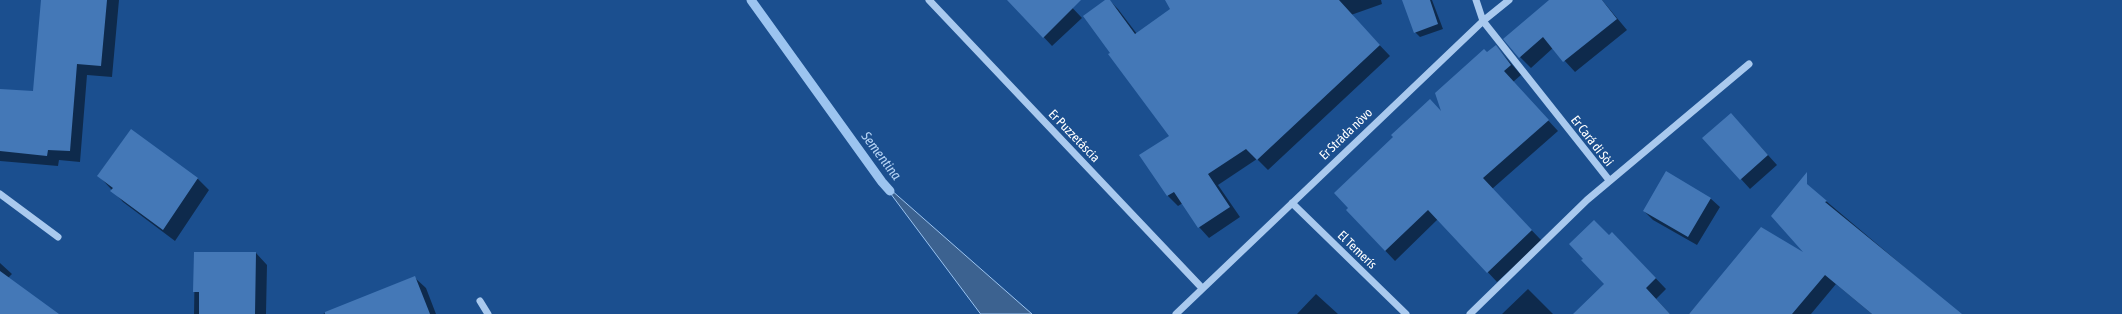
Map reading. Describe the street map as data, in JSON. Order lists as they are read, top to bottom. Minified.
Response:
{"streets":{"street":["Er Stráda nòvo","Er Puzzetáscia","Er Cará di Sòi","El Temerís"]},"crossings":[["Er Stráda nòvo","Er Puzzetáscia"],["Er Stráda nòvo","Er Cará di Sòi"],["Er Stráda nòvo","El Temerís"]],"water":["Sementina"]}
